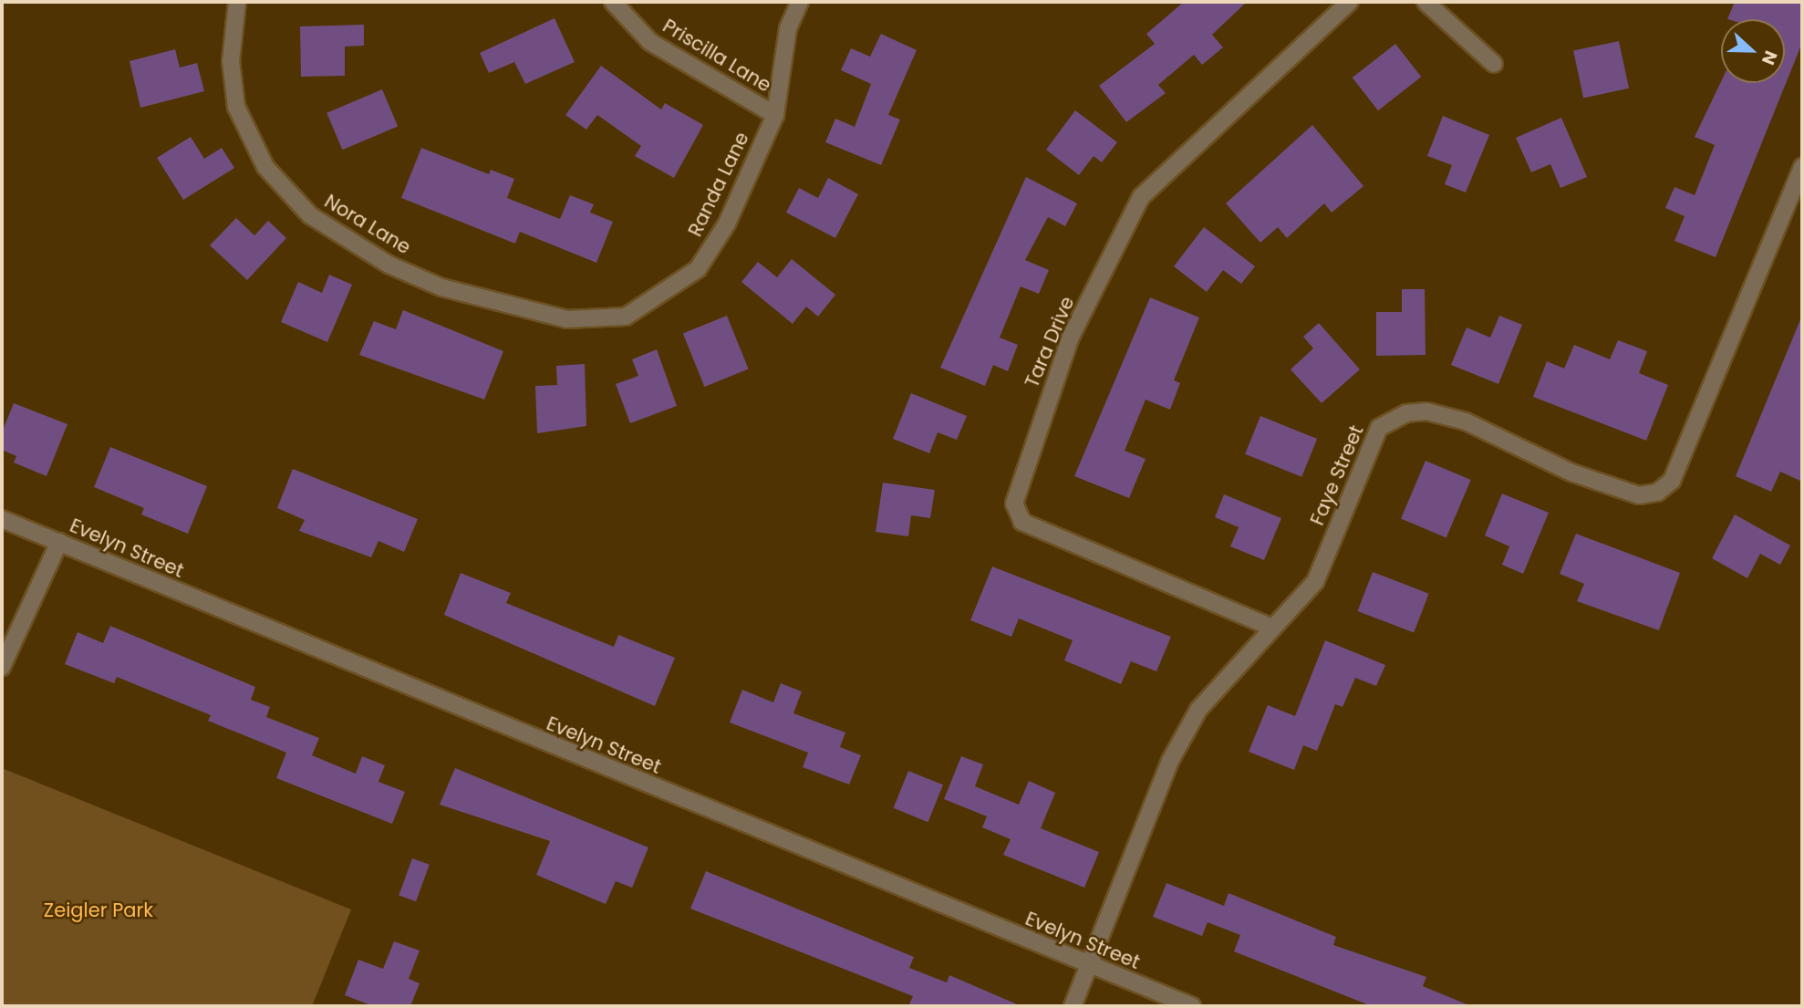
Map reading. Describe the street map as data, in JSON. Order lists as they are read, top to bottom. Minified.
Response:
{"streets":{"street":["Priscilla Lane","Randa Lane","Nora Lane","Tara Drive","Faye Street","Evelyn Street"]},"crossings":[["Priscilla Lane","Randa Lane"],["Randa Lane","Nora Lane"],["Tara Drive","Faye Street"],["Faye Street","Evelyn Street"]],"parks":["Zeigler Park"],"north":"right"}
